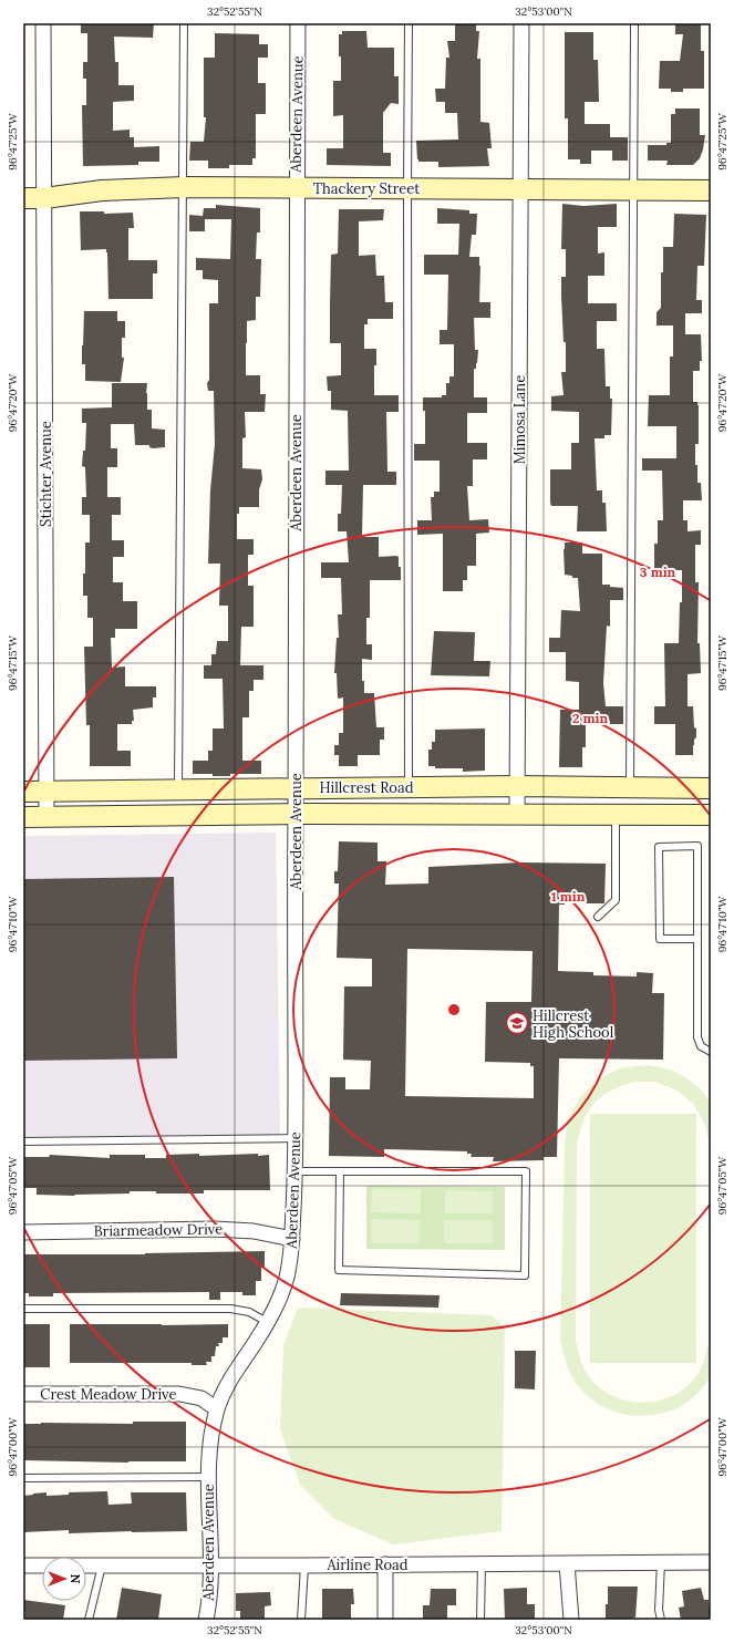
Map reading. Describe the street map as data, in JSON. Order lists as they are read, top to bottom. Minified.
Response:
{"streets":{"main road":["Thackery Street","Hillcrest Road"],"street":["Aberdeen Avenue","Mimosa Lane","Stichter Avenue","Briarmeadow Drive","Crest Meadow Drive","Airline Road"]},"crossings":[["Aberdeen Avenue","Thackery Street"],["Aberdeen Avenue","Hillcrest Road"],["Aberdeen Avenue","Briarmeadow Drive"],["Aberdeen Avenue","Crest Meadow Drive"],["Aberdeen Avenue","Airline Road"],["Thackery Street","Mimosa Lane"],["Thackery Street","Stichter Avenue"],["Mimosa Lane","Hillcrest Road"],["Stichter Avenue","Hillcrest Road"]],"places":{"school or university":["Hillcrest High School"]},"north":"right","coordinates":["32°52'55\"N","32°53'00\"N","96°47'25\"W","96°47'20\"W","96°47'15\"W","96°47'10\"W","96°47'05\"W","96°47'00\"W"],"rings":["3 min","2 min","1 min"]}
